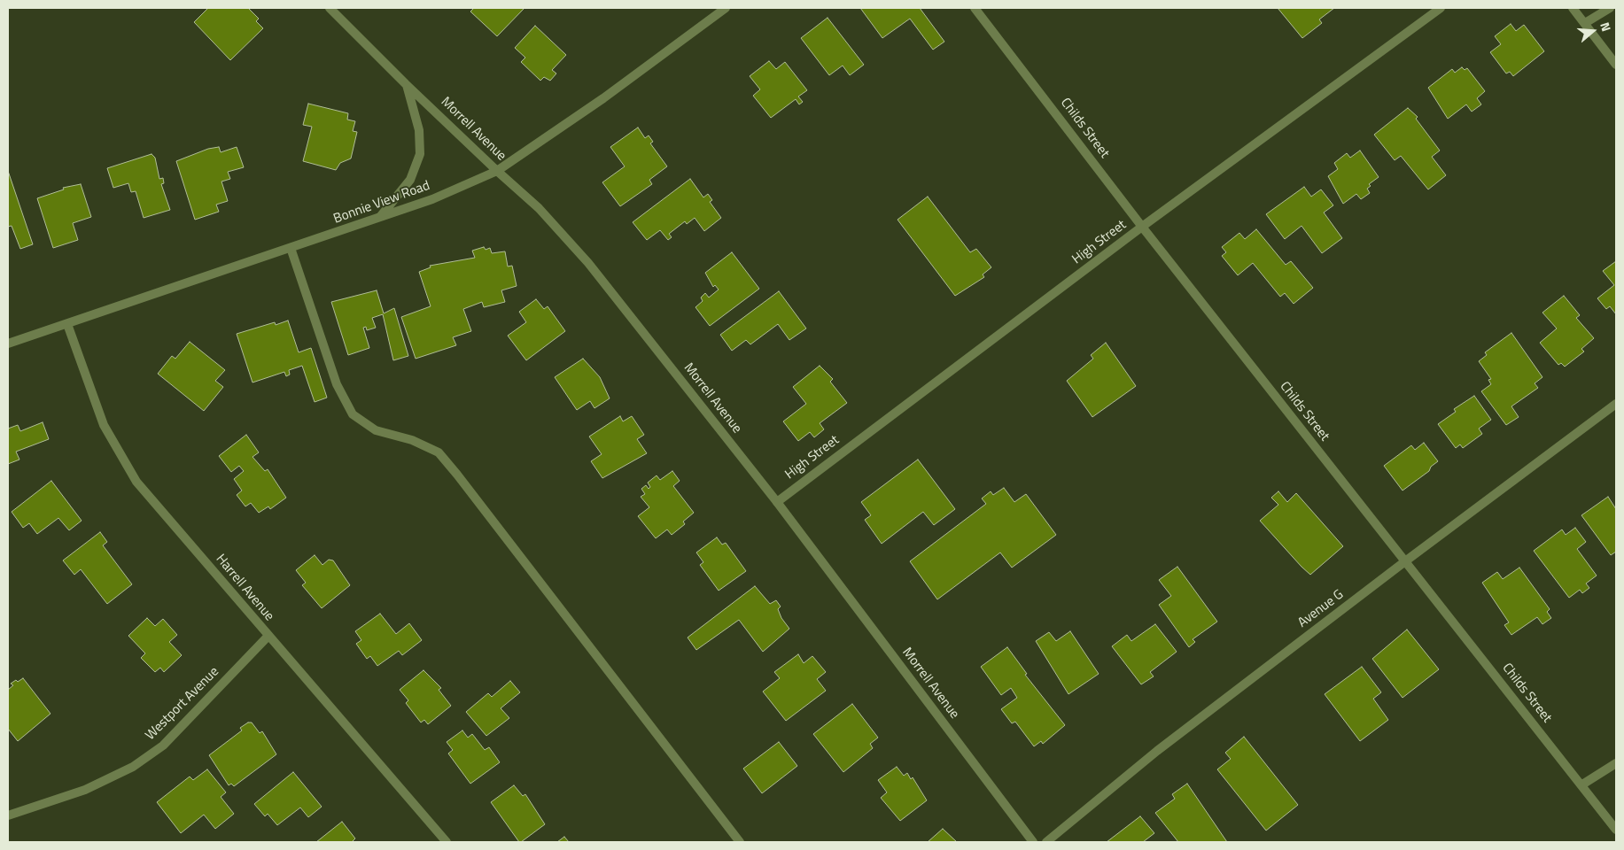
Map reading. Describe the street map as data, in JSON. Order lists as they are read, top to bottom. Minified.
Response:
{"streets":{"street":["Childs Street","Morrell Avenue","Bonnie View Road","High Street","Harrell Avenue","Avenue G","Westport Avenue"]},"crossings":[["Childs Street","High Street"],["Childs Street","Avenue G"],["Morrell Avenue","Bonnie View Road"],["Morrell Avenue","High Street"],["Bonnie View Road","Harrell Avenue"],["Harrell Avenue","Westport Avenue"]],"north":"right"}
